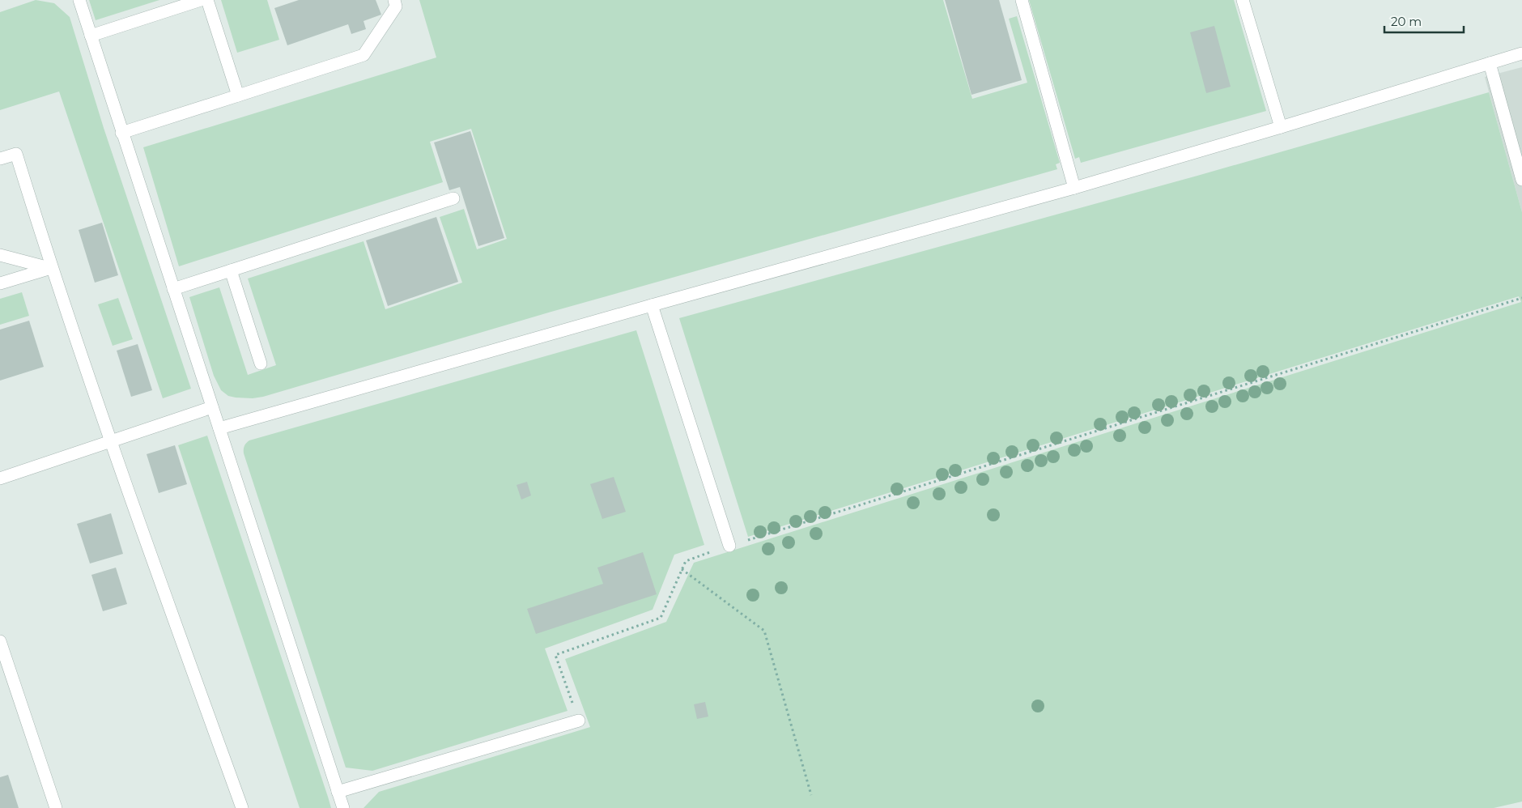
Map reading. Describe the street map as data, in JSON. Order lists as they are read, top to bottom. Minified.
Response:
{"scale_bar":"20 m"}
